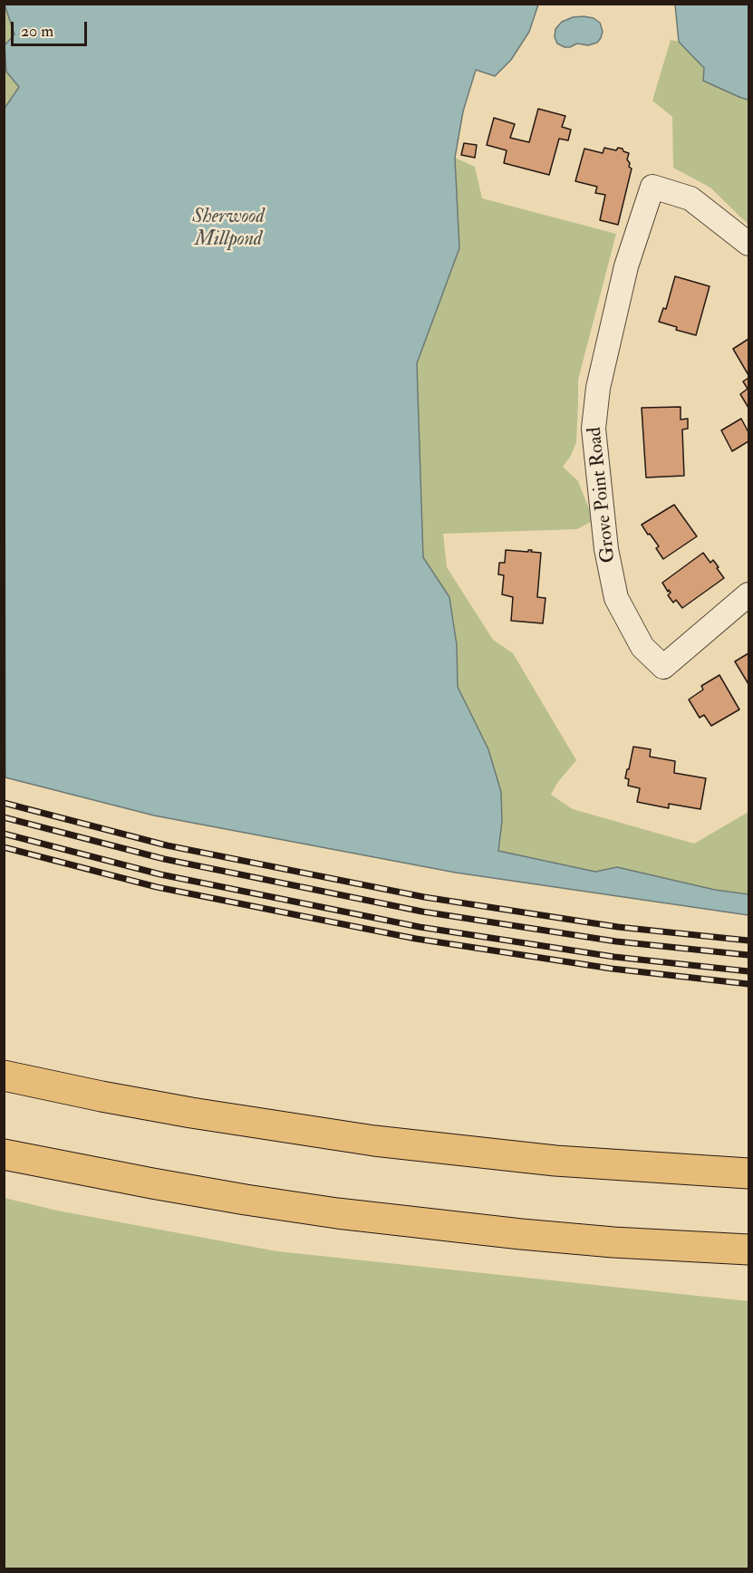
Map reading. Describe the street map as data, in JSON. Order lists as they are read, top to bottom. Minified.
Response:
{"streets":{"street":["Grove Point Road"]},"water":["Sherwood Millpond"],"scale_bar":"20 m"}
